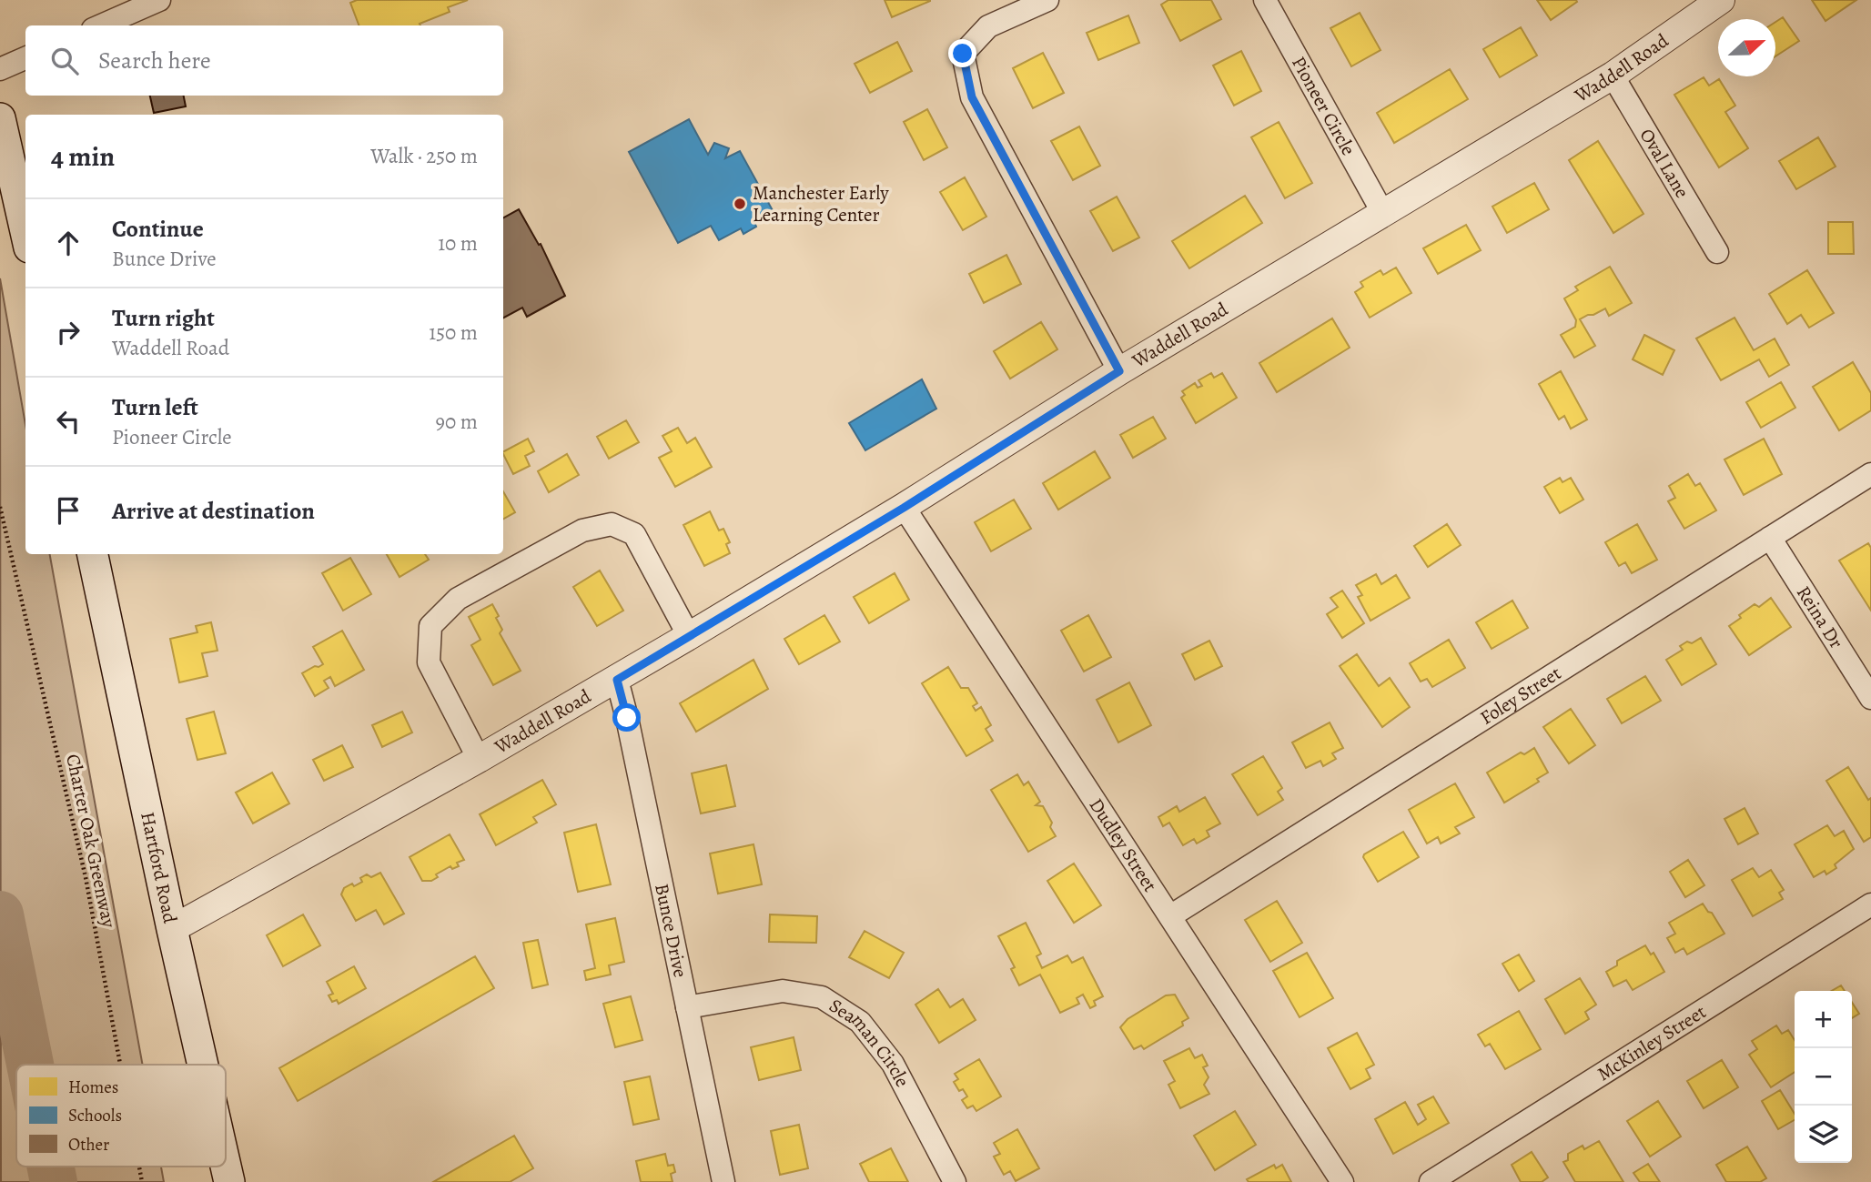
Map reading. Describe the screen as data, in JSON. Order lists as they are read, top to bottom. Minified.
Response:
{"streets":{"main road":["Hartford Road"],"street":["Waddell Road","Pioneer Circle","Oval Lane","Reina Dr","Foley Street","Dudley Street","Bunce Drive","McKinley Street","Seaman Circle"],"path":["Charter Oak Greenway"]},"crossings":[["Waddell Road","Pioneer Circle"],["Waddell Road","Oval Lane"],["Waddell Road","Dudley Street"],["Waddell Road","Hartford Road"],["Waddell Road","Bunce Drive"],["Reina Dr","Foley Street"],["Foley Street","Dudley Street"],["Bunce Drive","Seaman Circle"]],"places":["Manchester Early Learning Center"],"legend":["Homes","Schools","Other"],"north":"right","page":{"search":"Search here","heading":["4 min","Walk · 250 m"],"list":[["Continue","Bunce Drive","10 m"],["Turn right","Waddell Road","150 m"],["Turn left","Pioneer Circle","90 m"],"Arrive at destination"],"map_buttons":["+","−"]}}
